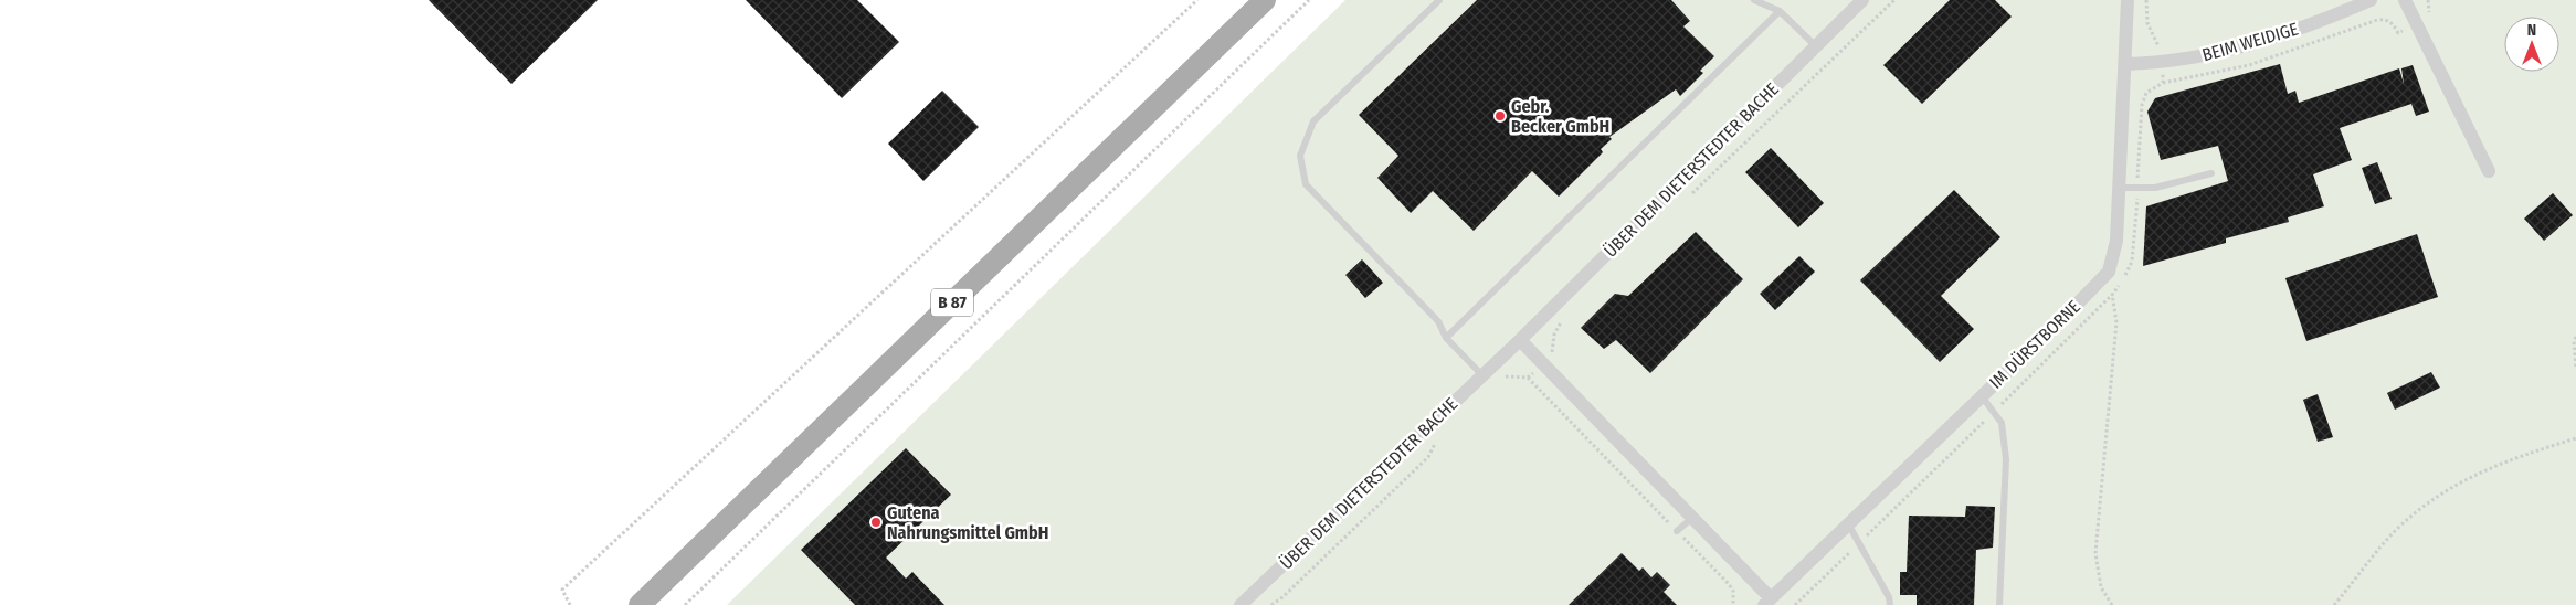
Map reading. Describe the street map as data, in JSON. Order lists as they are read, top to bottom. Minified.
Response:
{"streets":{"main road":["B 87"],"street":["BEIM WEIDIGE","ÜBER DEM DIETERSTEDTER BACHE","IM DÜRSTBORNE"]},"crossings":[["BEIM WEIDIGE","IM DÜRSTBORNE"]],"places":["Gebr. Becker GmbH","Gutena Nahrungsmittel GmbH"],"north":"top"}
